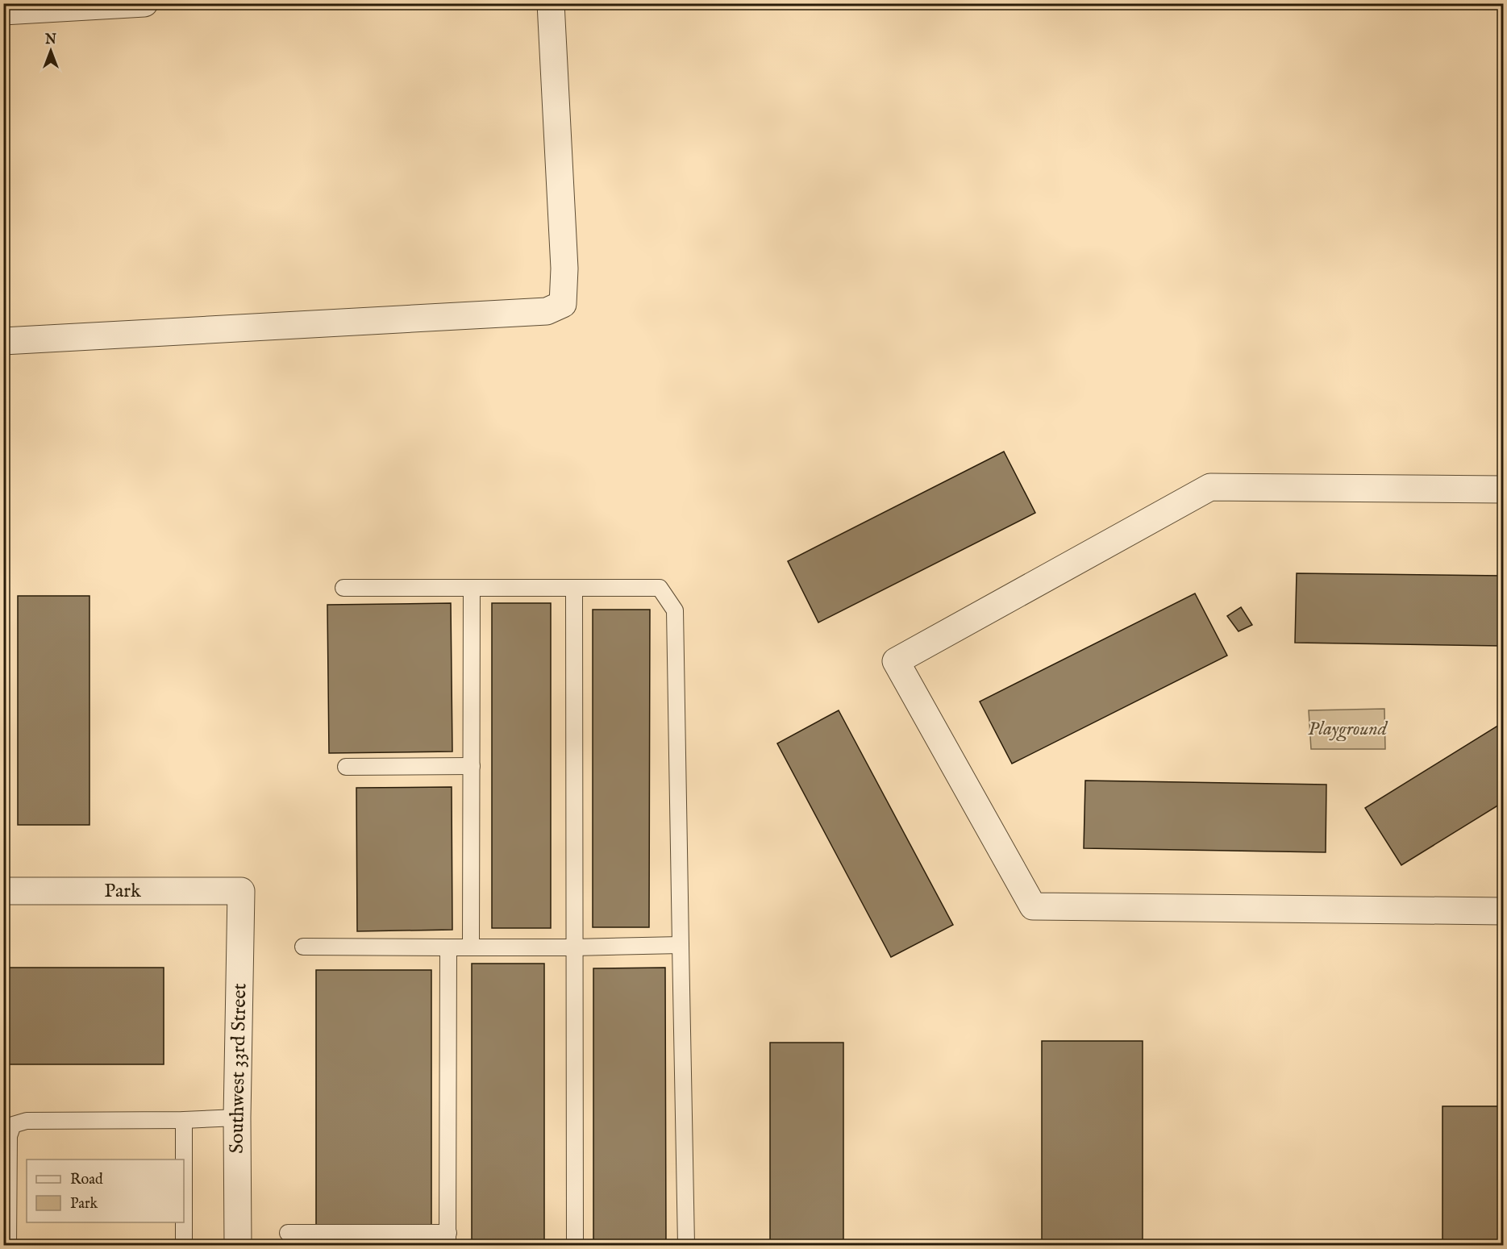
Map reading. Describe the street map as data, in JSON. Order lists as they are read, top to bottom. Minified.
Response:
{"streets":{"street":["Park","Southwest 33rd Street"]},"crossings":[["Park","Southwest 33rd Street"]],"parks":["Playground"],"legend":["Road","Park"],"north":"top"}
